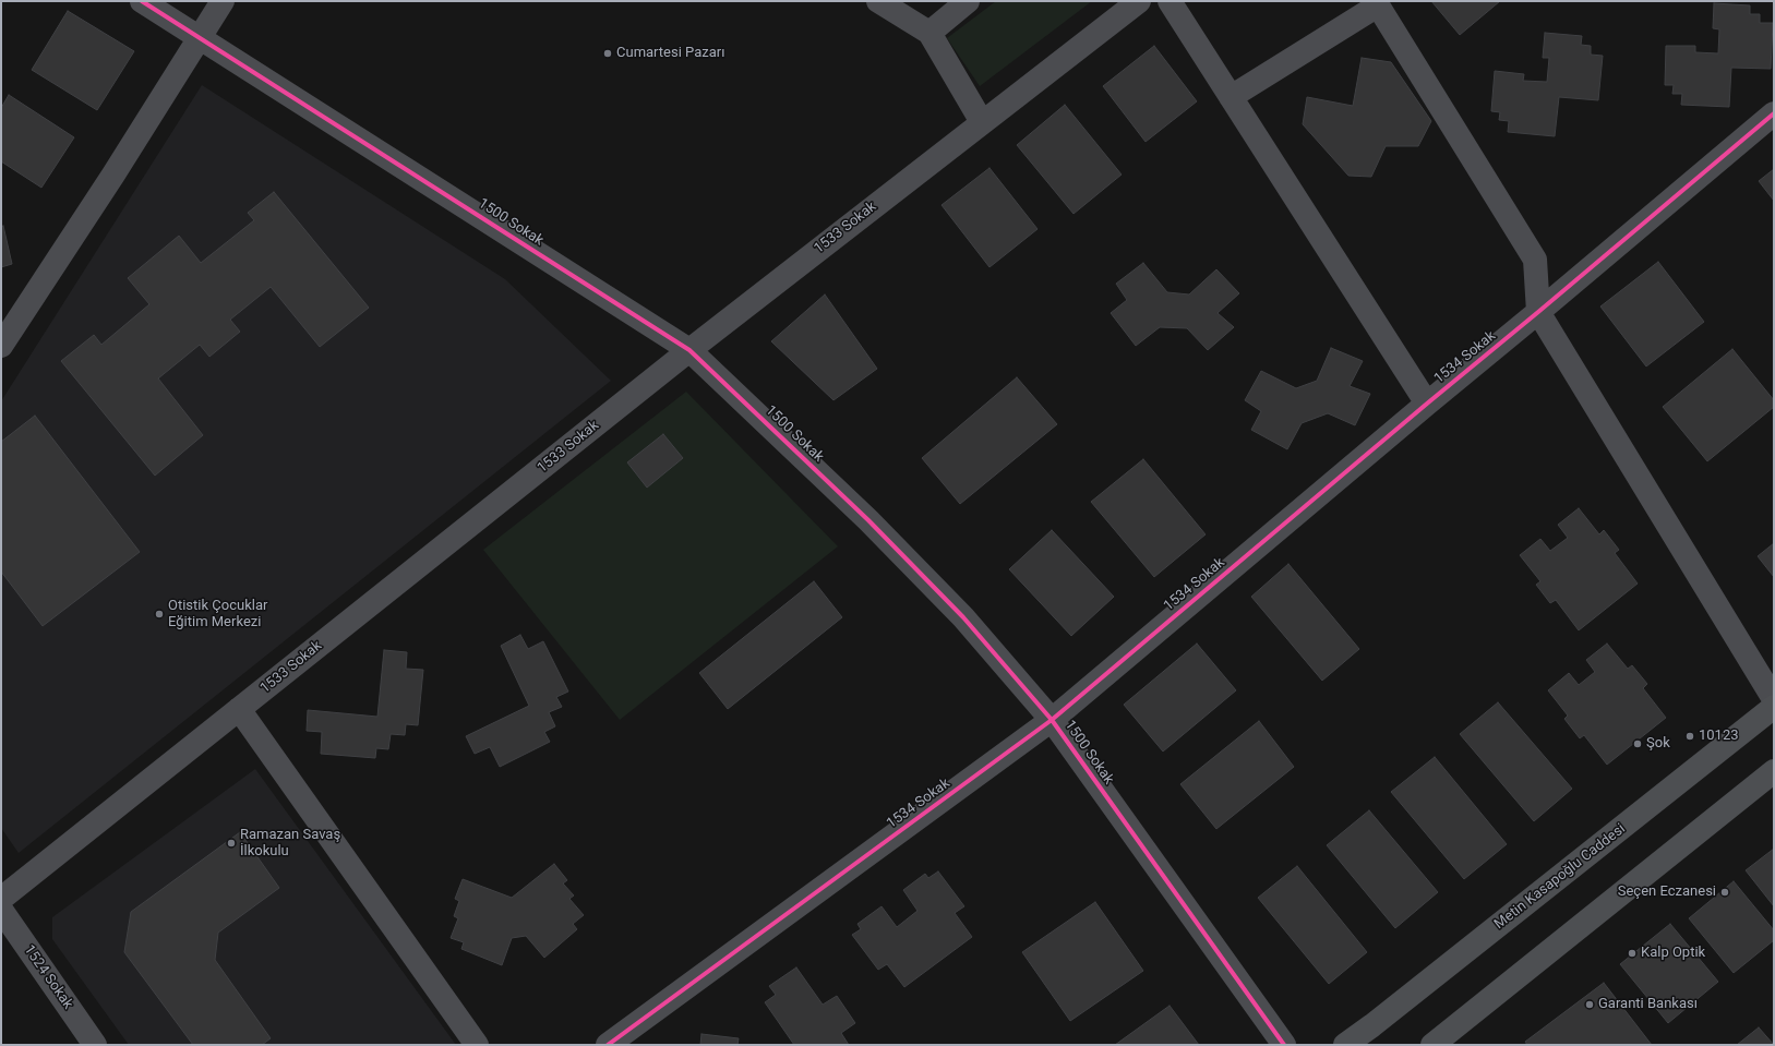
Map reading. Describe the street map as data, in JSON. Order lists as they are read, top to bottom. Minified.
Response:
{"streets":{"main road":["Metin Kasapoğlu Caddesi"],"street":["1500 Sokak","1533 Sokak","1534 Sokak","1524 Sokak"]},"crossings":[["1500 Sokak","1533 Sokak"],["1500 Sokak","1534 Sokak"]],"places":["Cumartesi Pazarı","Otistik Çocuklar Eğitim Merkezi","10123","Şok","Ramazan Savaş İlkokulu","Seçen Eczanesi","Kalp Optik","Garanti Bankası"]}
